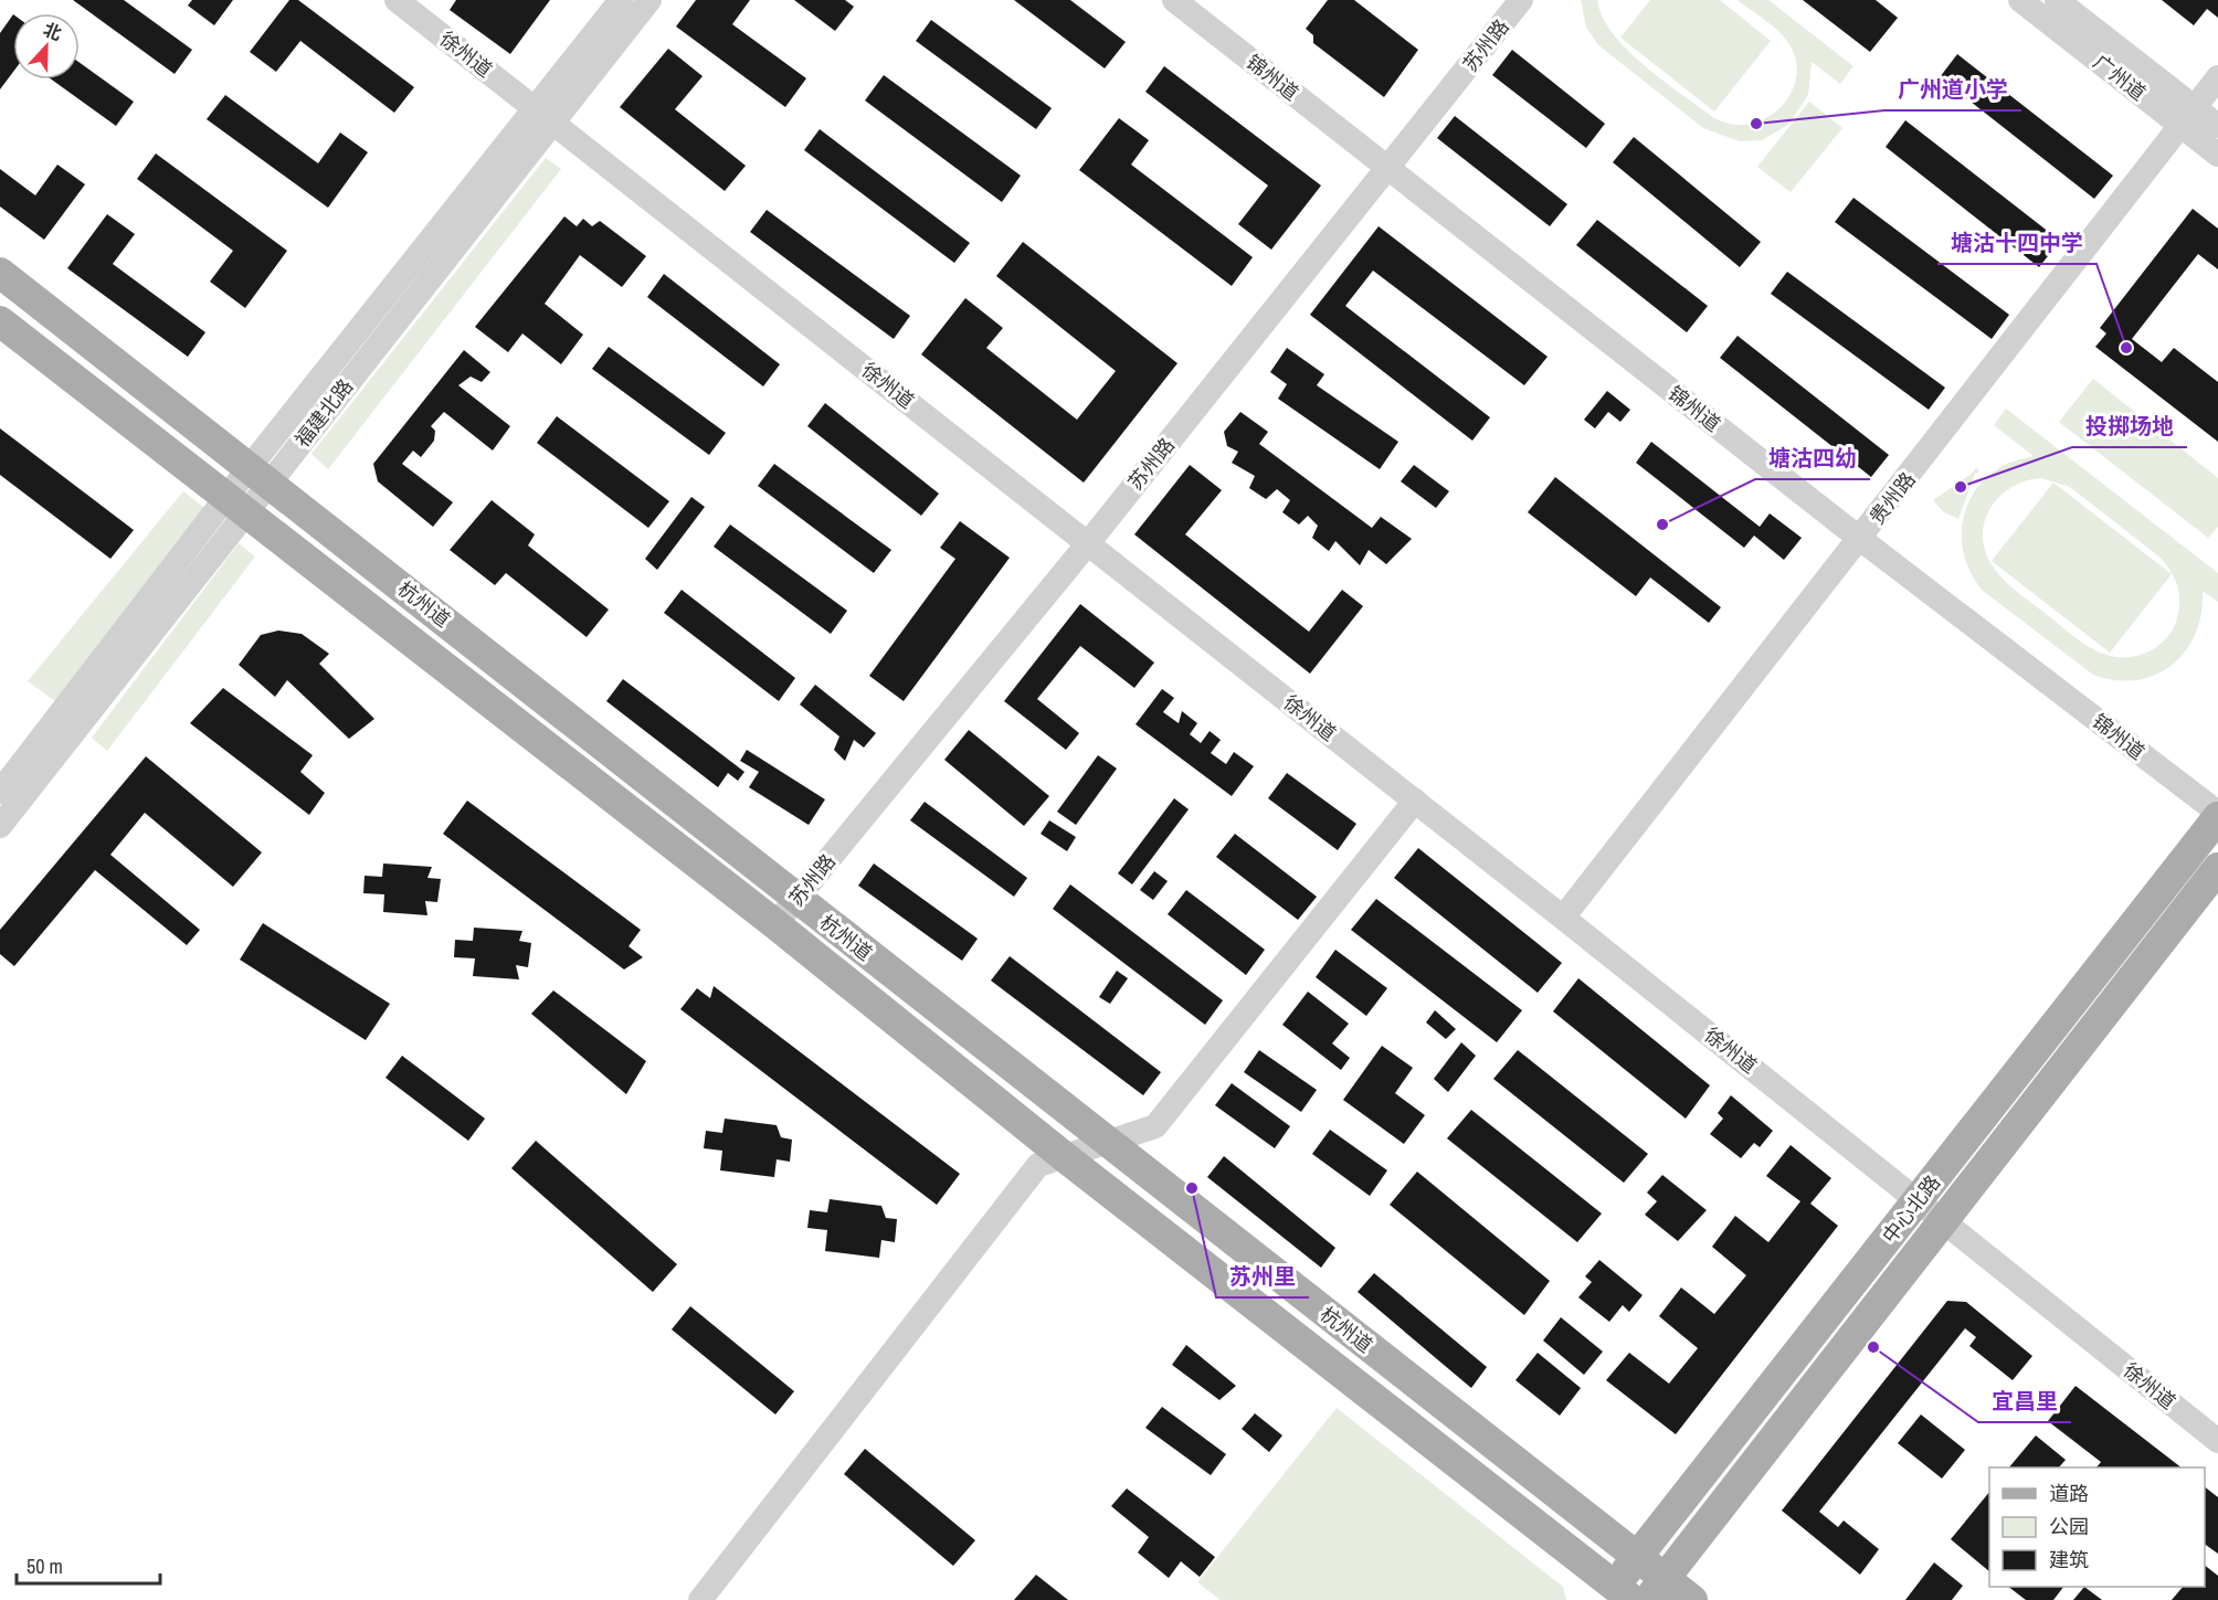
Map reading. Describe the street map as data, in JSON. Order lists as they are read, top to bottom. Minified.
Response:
{"streets":{"main road":["杭州道","中心北路"],"street":["苏州路","徐州道","锦州道","广州道","福建北路","贵州路"]},"crossings":[["苏州路","徐州道"],["苏州路","锦州道"],["苏州路","杭州道"],["徐州道","福建北路"],["徐州道","贵州路"],["徐州道","中心北路"],["锦州道","贵州路"],["锦州道","中心北路"],["广州道","贵州路"],["福建北路","杭州道"],["杭州道","中心北路"]],"places":["广州道小学","塘沽十四中学","投掷场地","塘沽四幼","苏州里","宜昌里"],"legend":["道路","公园","建筑"],"scale_bar":"50 m","north":"top"}
